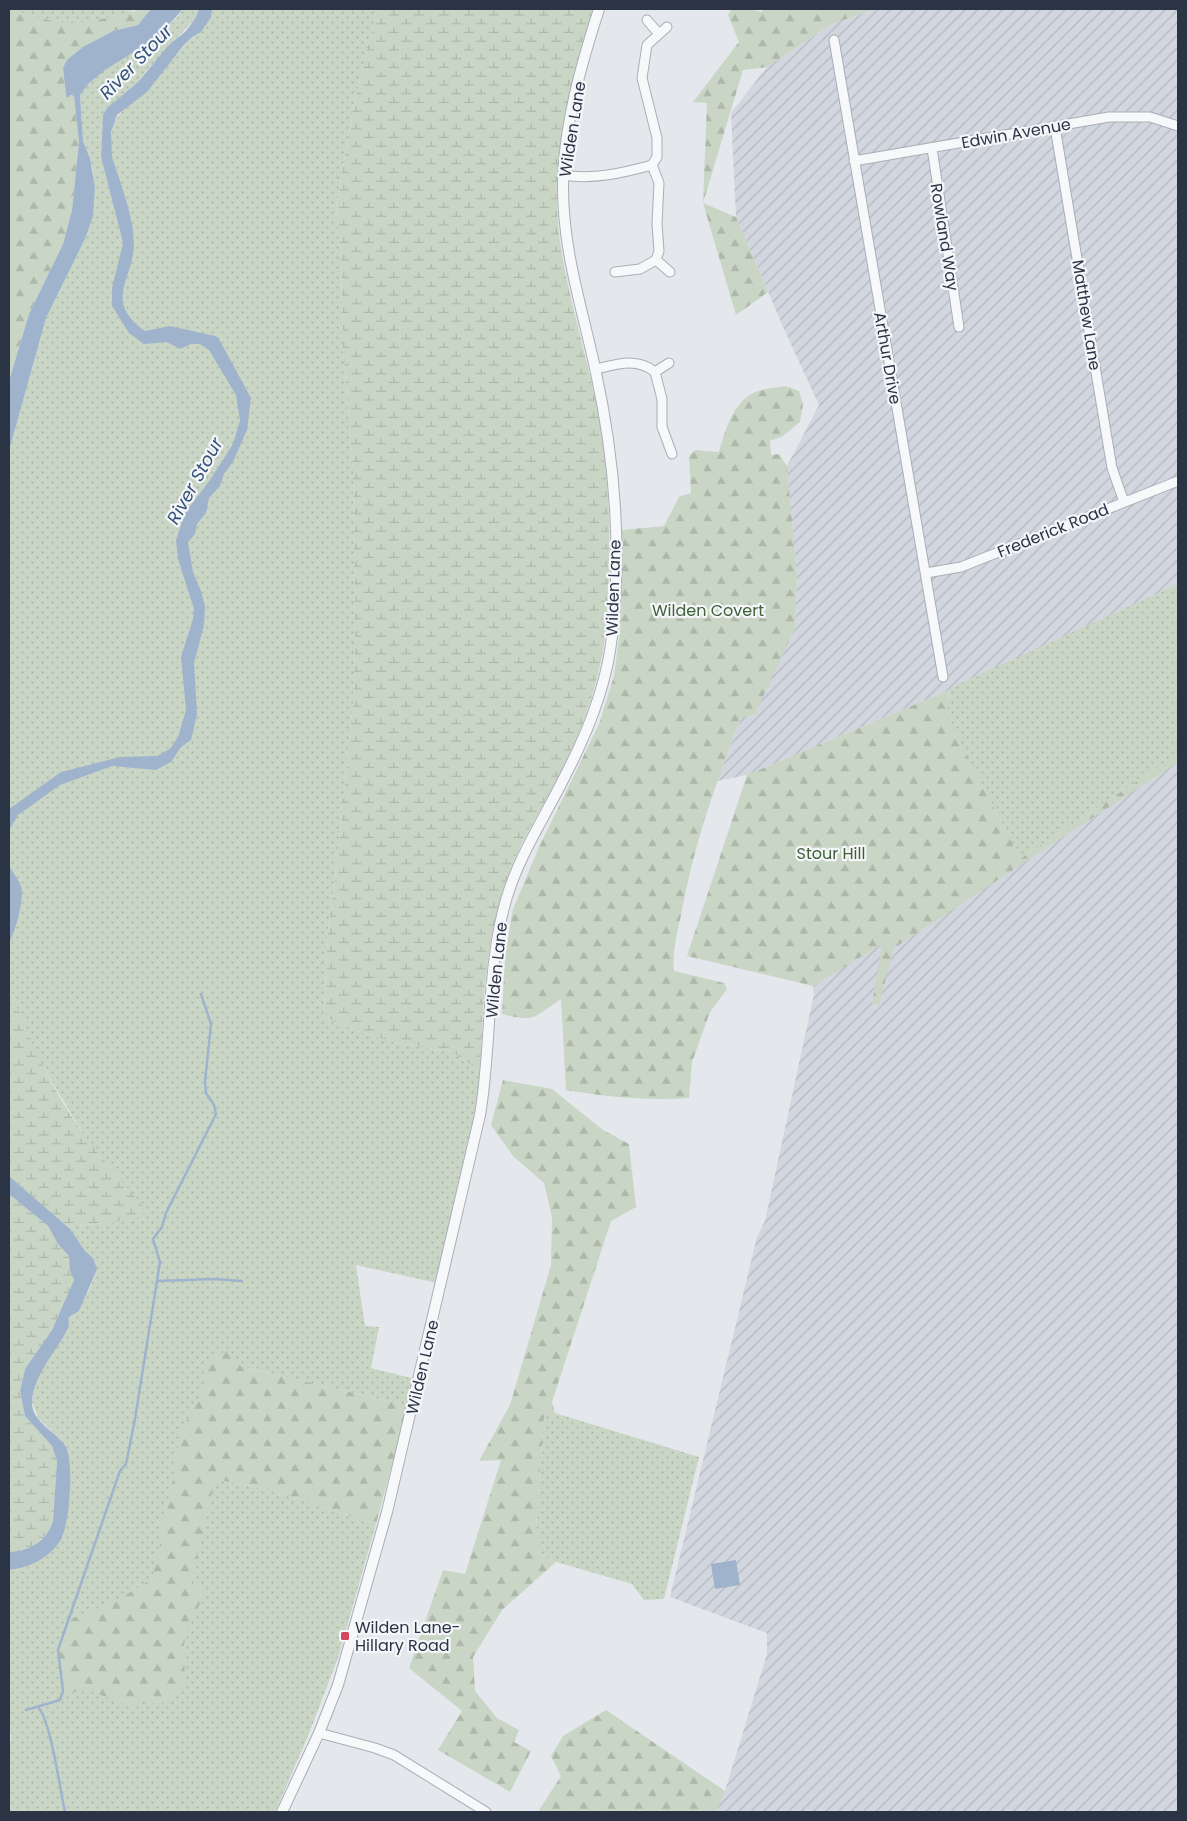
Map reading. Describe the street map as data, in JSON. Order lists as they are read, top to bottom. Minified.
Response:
{"streets":{"street":["Wilden Lane","Edwin Avenue","Rowland Way","Matthew Lane","Arthur Drive","Frederick Road"]},"crossings":[["Edwin Avenue","Rowland Way"],["Edwin Avenue","Matthew Lane"],["Edwin Avenue","Arthur Drive"],["Matthew Lane","Frederick Road"],["Arthur Drive","Frederick Road"]],"water":["River Stour"],"parks":["Wilden Covert","Stour Hill"],"places":{"transit":["Wilden Lane- Hillary Road"]}}
